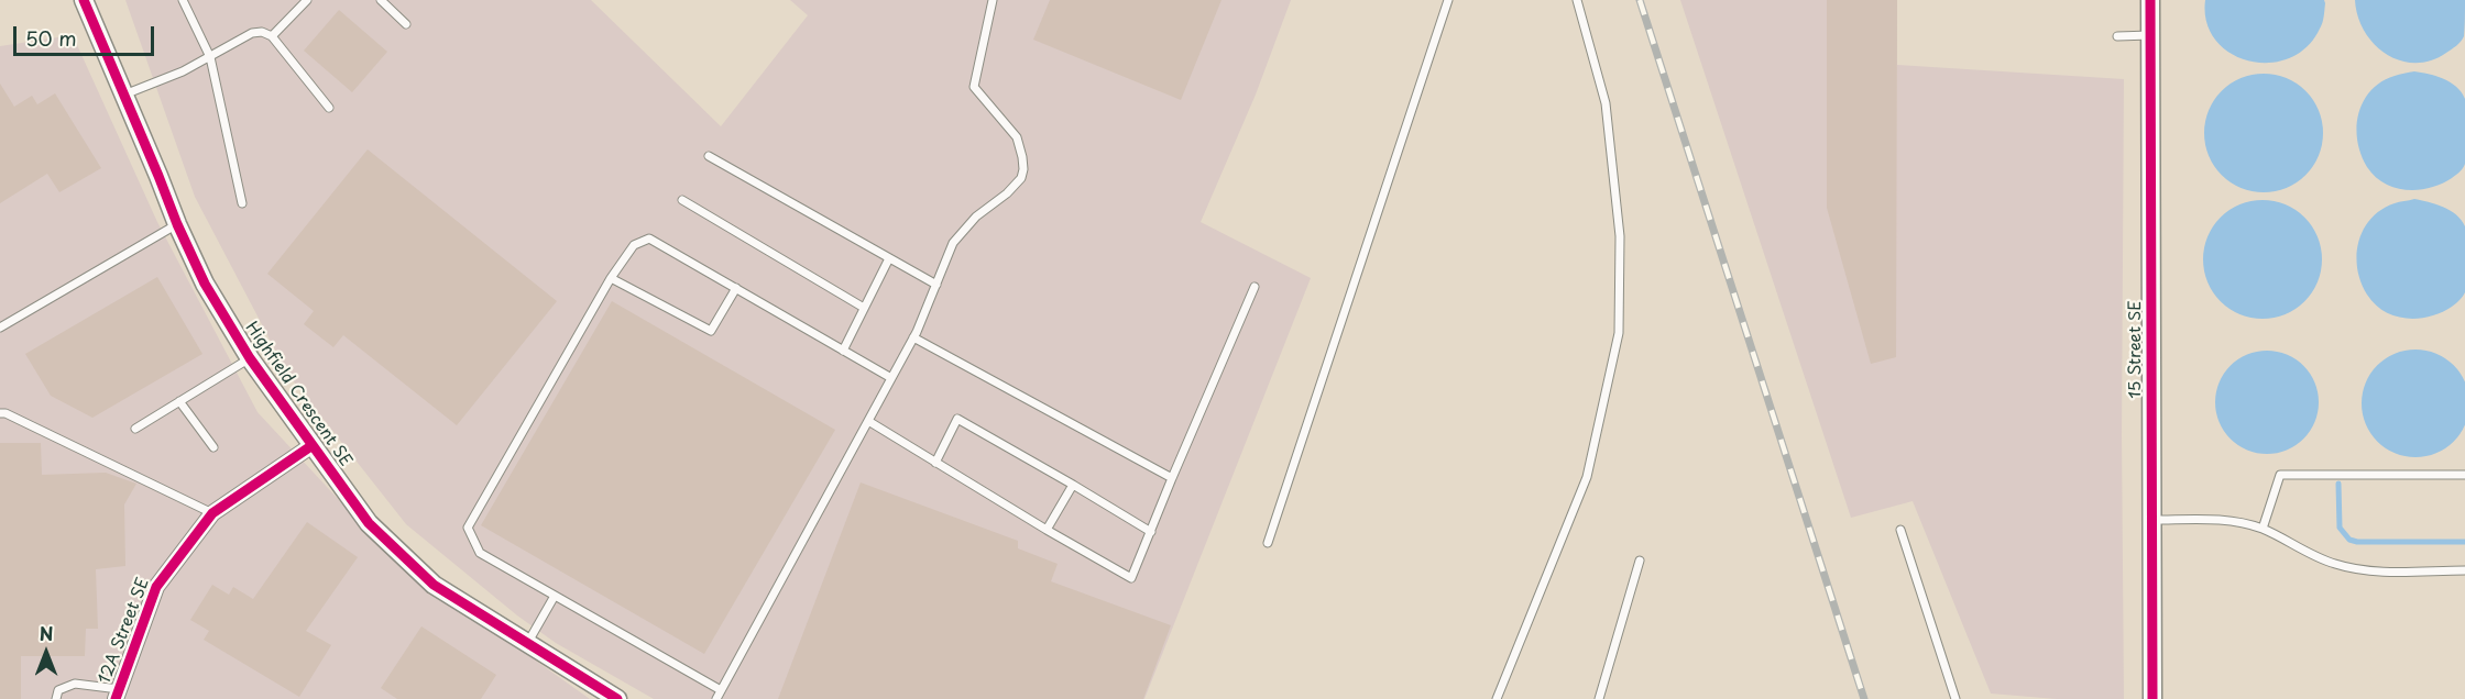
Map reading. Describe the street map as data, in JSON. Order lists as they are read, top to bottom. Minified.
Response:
{"streets":{"street":["15 Street SE","Highfield Crescent SE","12A Street SE"]},"crossings":[["Highfield Crescent SE","12A Street SE"]],"scale_bar":"50 m","north":"top"}
